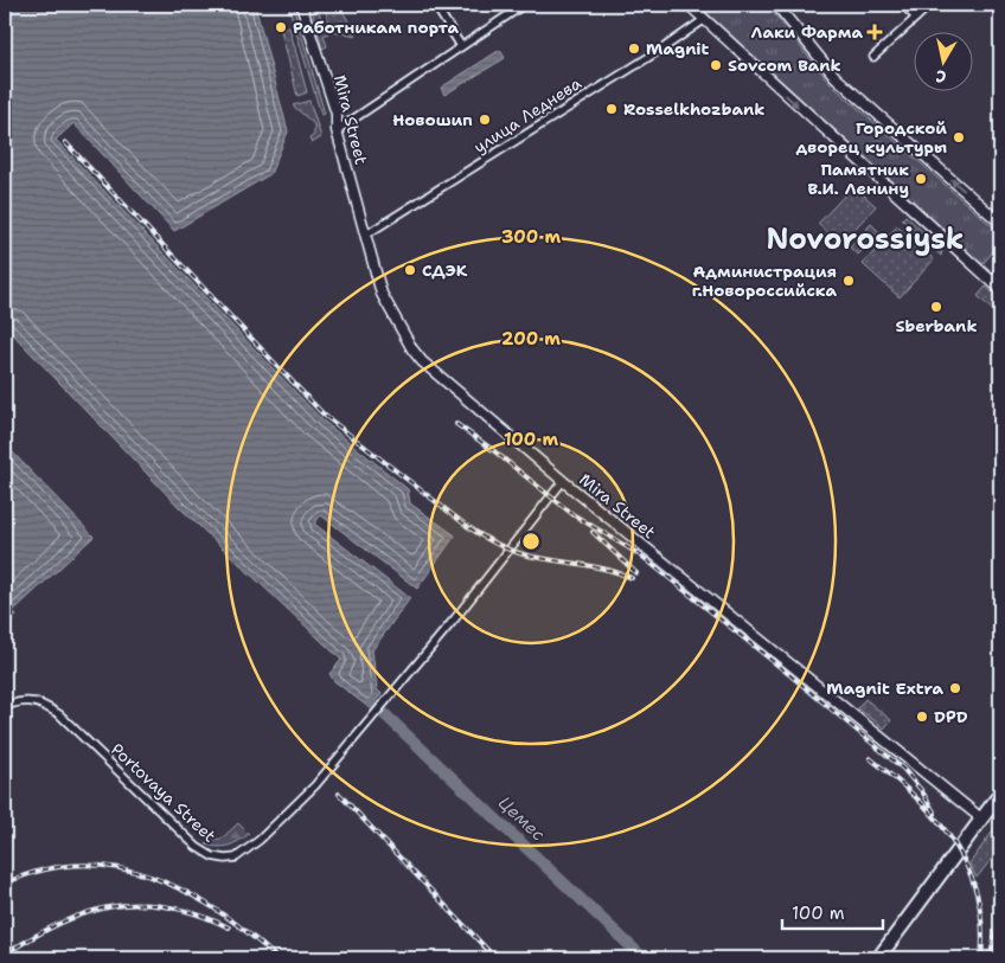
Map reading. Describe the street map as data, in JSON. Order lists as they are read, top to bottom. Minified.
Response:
{"streets":{"street":["улица Леднева","Mira Street","Portovaya Street"]},"crossings":[["улица Леднева","Mira Street"],["Mira Street","Portovaya Street"]],"districts":["Novorossiysk"],"water":["Цемес"],"places":{"other":["Работникам порта","Magnit","Sovcom Bank","Rosselkhozbank","Новошип","Городской дворец культуры","Памятник В.И. Ленину","СДЭК","Администрация г.Новороссийска","Sberbank","Magnit Extra","DPD"],"health":["Лаки Фарма"]},"scale_bar":"100 m","north":"bottom","rings":["300 m","200 m","100 m"]}
